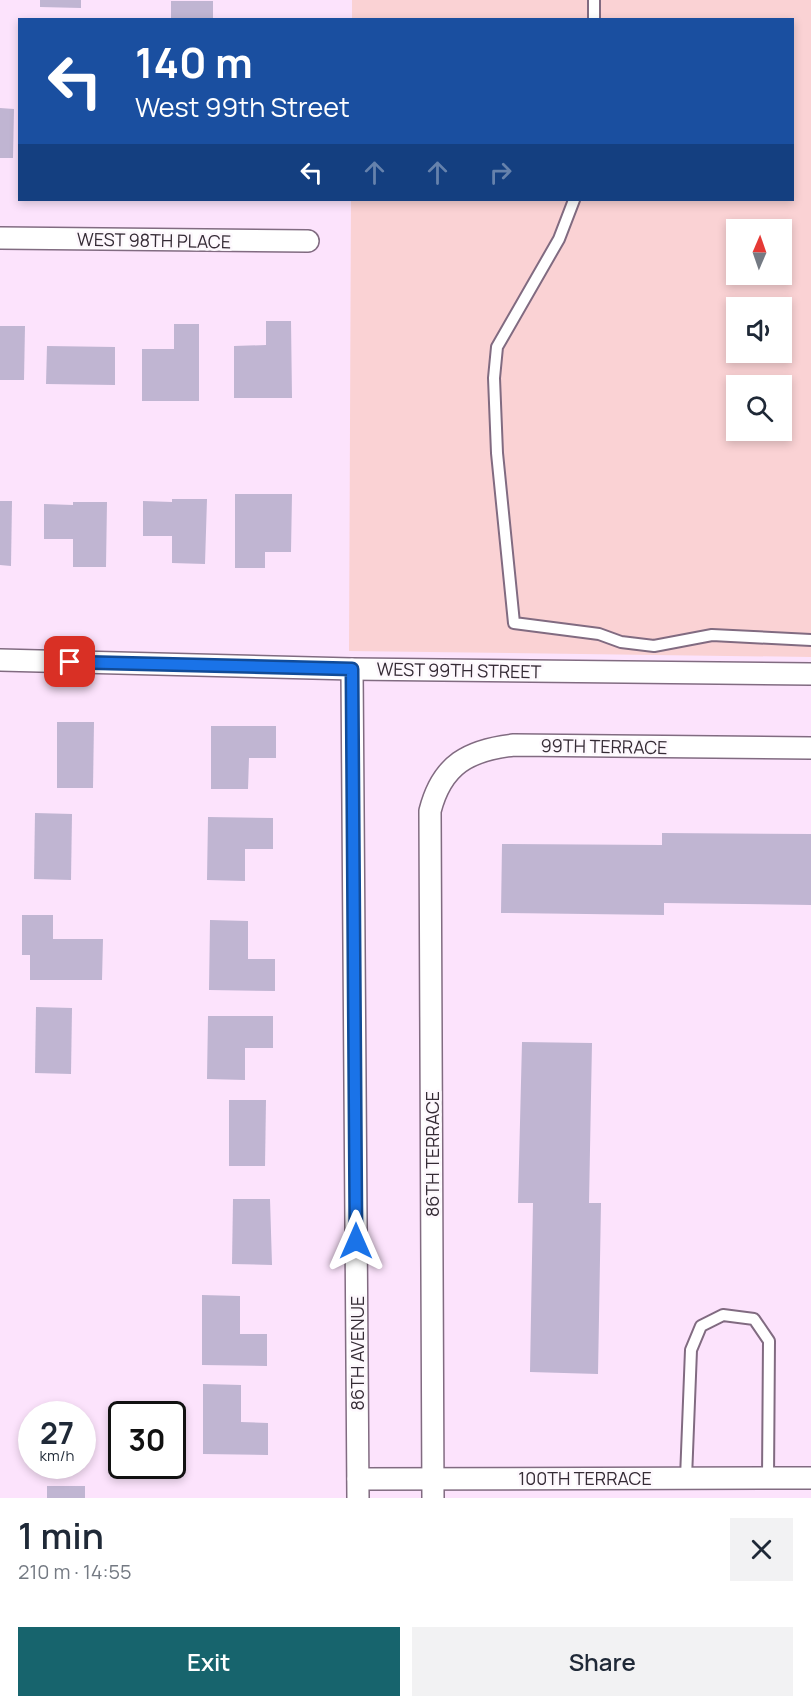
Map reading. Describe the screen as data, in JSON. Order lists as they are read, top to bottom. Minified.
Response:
{"streets":{"street":["WEST 98TH PLACE","WEST 99TH STREET","99TH TERRACE","86TH TERRACE","86TH AVENUE","100TH TERRACE"]},"crossings":[["WEST 99TH STREET","86TH AVENUE"],["99TH TERRACE","86TH TERRACE"],["86TH TERRACE","100TH TERRACE"],["86TH AVENUE","100TH TERRACE"]],"north":"top","page":{"turn":["140 m","West 99th Street"],"speed":"27 km/h","limit":"30","heading":["1 min","210 m · 14:55"],"buttons":["Exit","Share"]}}
